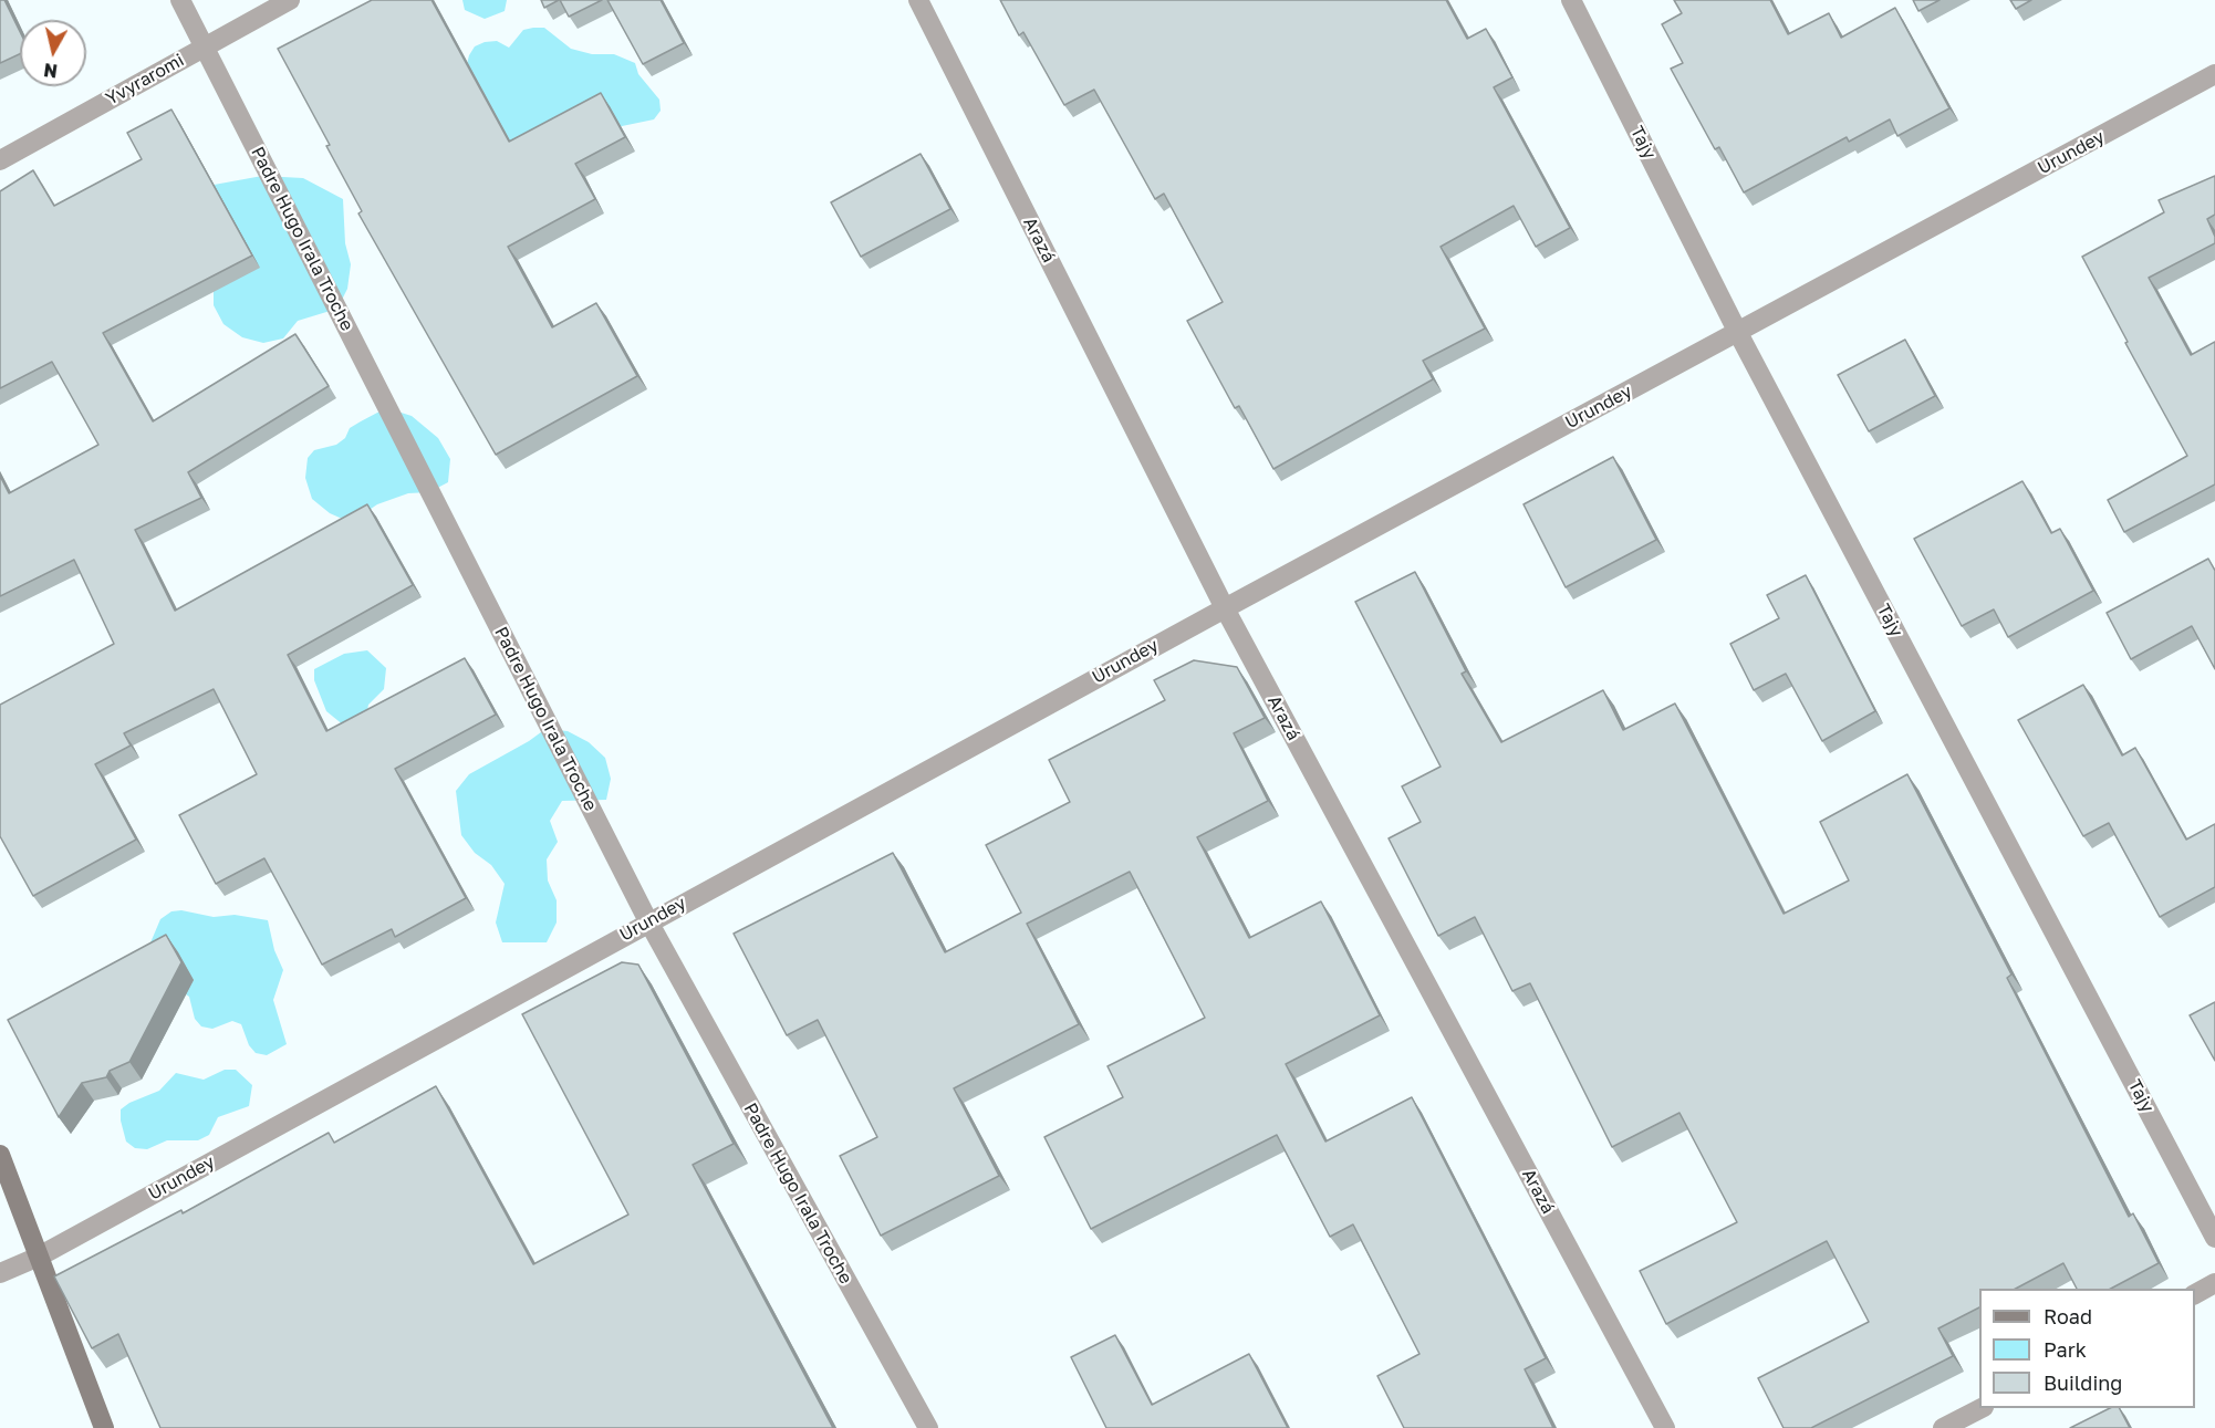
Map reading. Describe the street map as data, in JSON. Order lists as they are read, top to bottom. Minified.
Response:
{"streets":{"street":["Yvyraromi","Tajy","Urundey","Padre Hugo Irala Troche","Arazá"]},"crossings":[["Yvyraromi","Padre Hugo Irala Troche"],["Tajy","Urundey"],["Urundey","Padre Hugo Irala Troche"],["Urundey","Arazá"]],"legend":["Road","Park","Building"],"north":"bottom"}
